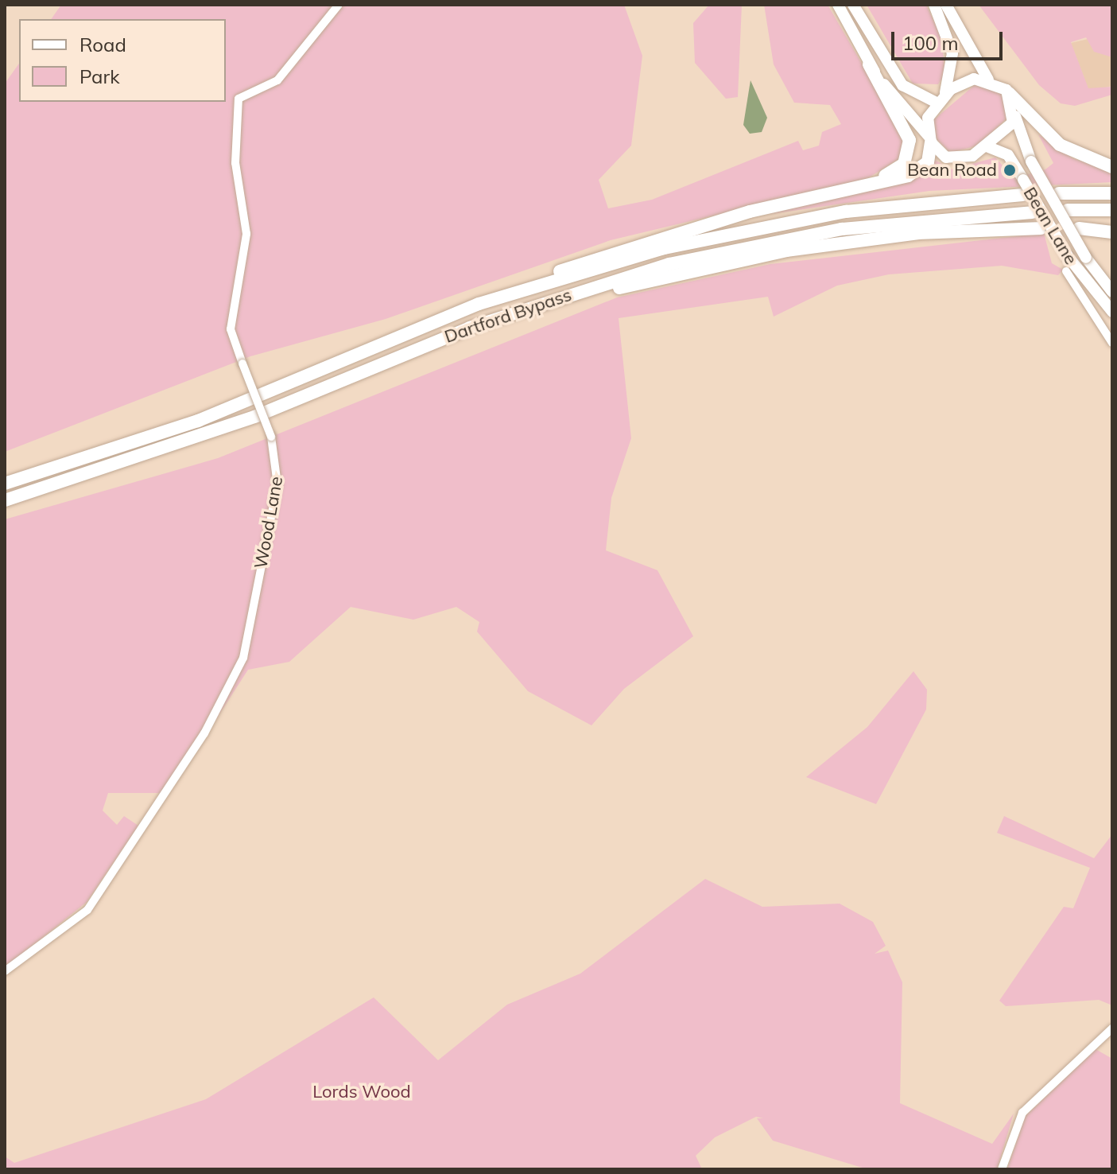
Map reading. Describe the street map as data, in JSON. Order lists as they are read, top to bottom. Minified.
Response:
{"streets":{"highway":["Dartford Bypass"],"main road":["Bean Lane"],"street":["Wood Lane"]},"parks":["Lords Wood"],"places":["Bean Road"],"legend":["Road","Park"],"scale_bar":"100 m"}
